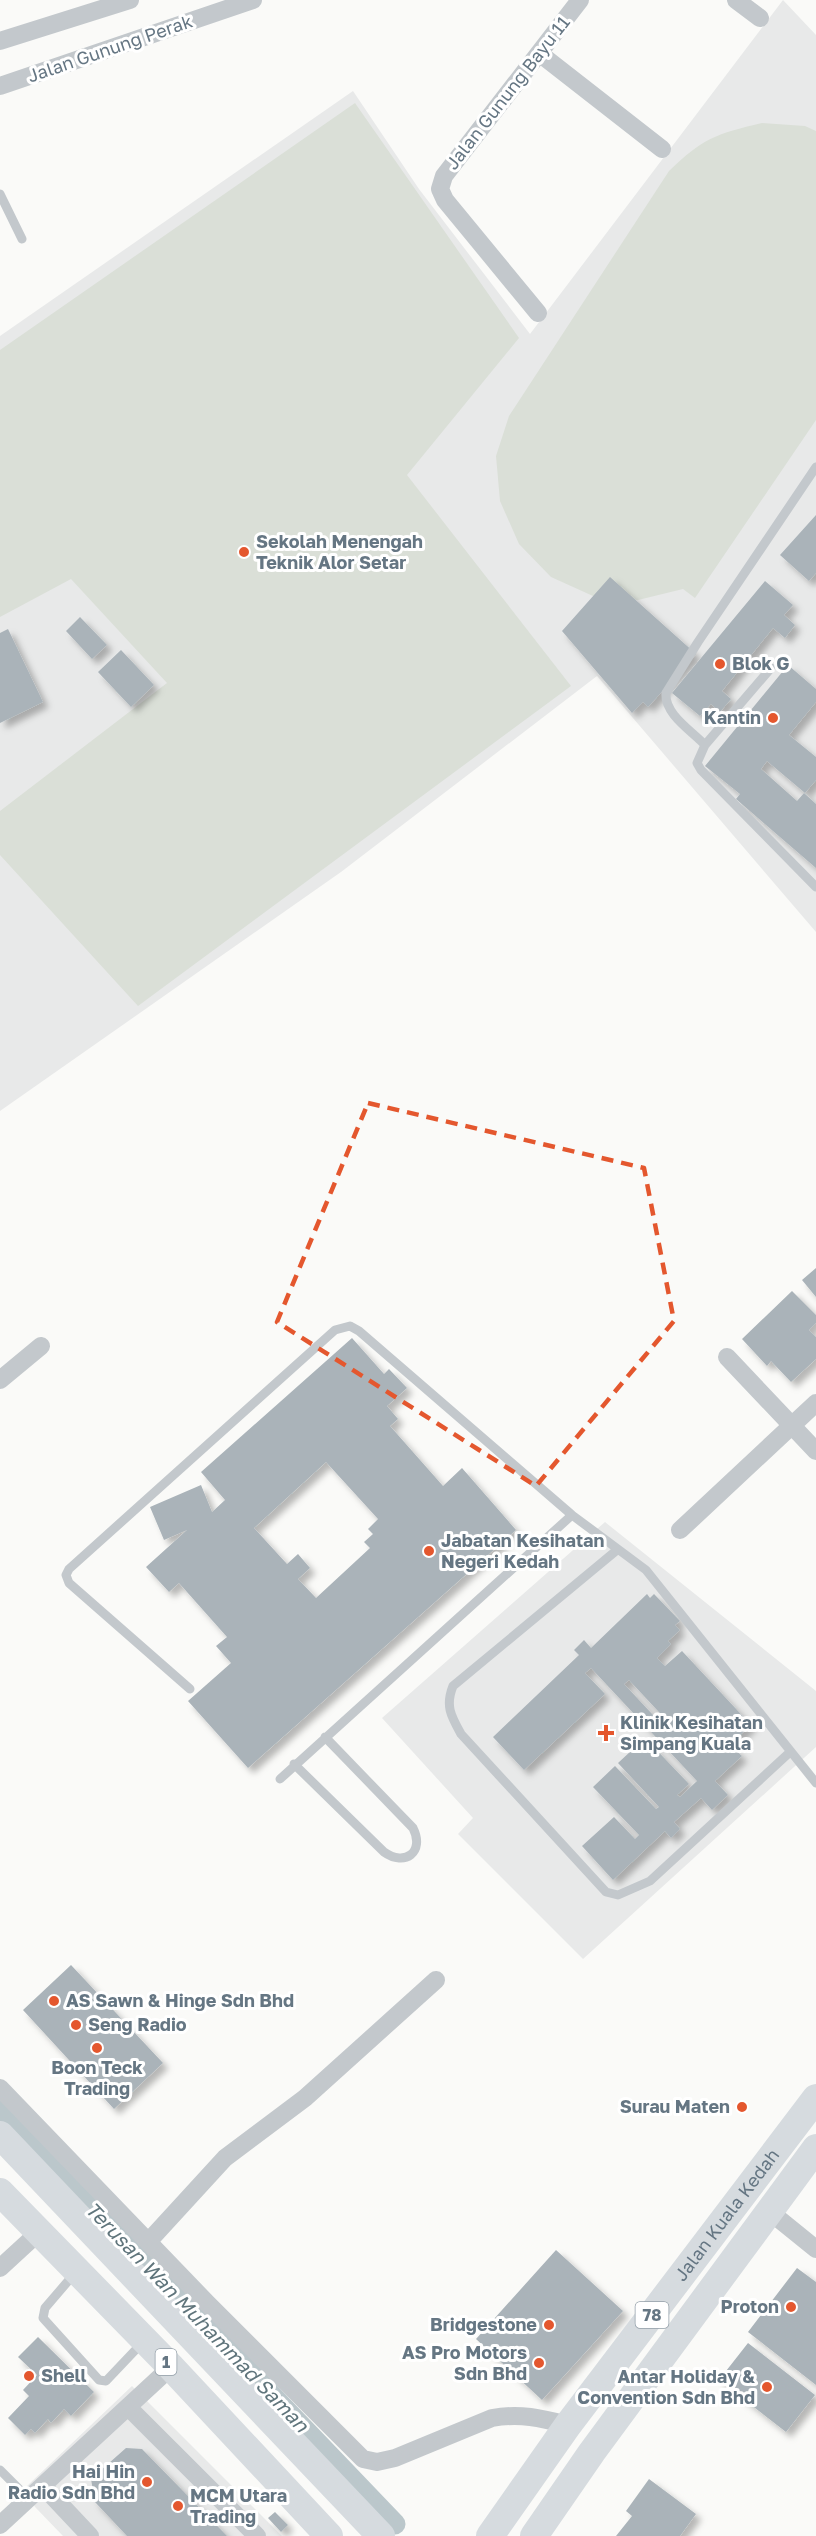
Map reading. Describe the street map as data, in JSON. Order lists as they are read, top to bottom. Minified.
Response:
{"streets":{"main road":["Jalan Kuala Kedah","78","1"],"street":["Jalan Gunung Perak","Jalan Gunung Bayu 11"]},"water":["Terusan Wan Muhammad Saman"],"places":{"other":["Sekolah Menengah Teknik Alor Setar","Blok G","Kantin","Jabatan Kesihatan Negeri Kedah","AS Sawn & Hinge Sdn Bhd","Seng Radio","Boon Teck Trading","Surau Maten","Proton","Bridgestone","AS Pro Motors Sdn Bhd","Shell","Antar Holiday & Convention Sdn Bhd","Hai Hin Radio Sdn Bhd","MCM Utara Trading"],"health":["Klinik Kesihatan Simpang Kuala"]}}
